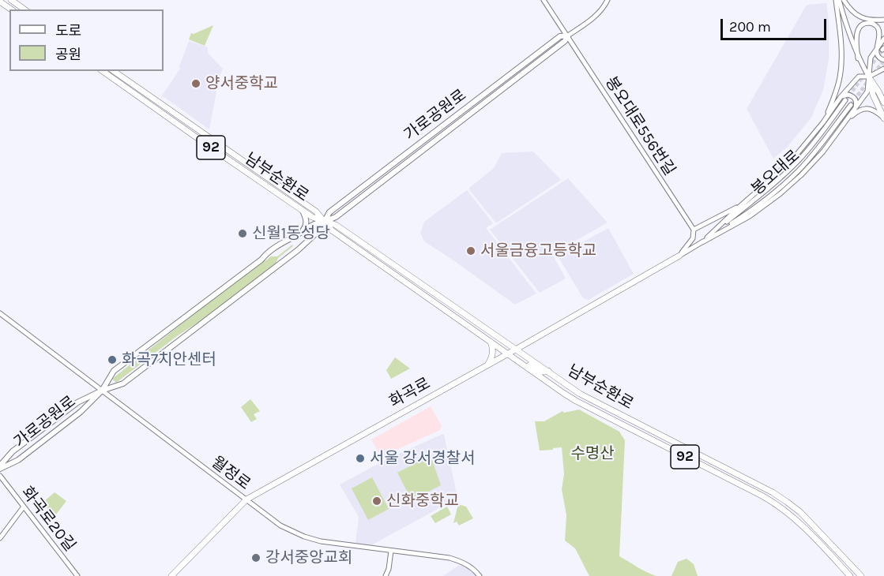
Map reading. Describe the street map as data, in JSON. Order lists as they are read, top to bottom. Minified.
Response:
{"streets":{"main road":["가로공원로","92","남부순환로","화곡로"],"street":["봉오대로556번길","봉오대로","월정로","화곡로20길"]},"crossings":[["가로공원로","봉오대로556번길"],["가로공원로","남부순환로"],["가로공원로","월정로"],["봉오대로","화곡로"],["남부순환로","화곡로"],["화곡로","월정로"]],"parks":["수명산"],"places":["양서중학교","신월1동성당","서울금융고등학교","화곡7치안센터","서울 강서경찰서","신화중학교","강서중앙교회"],"legend":["도로","공원"],"scale_bar":"200 m"}
